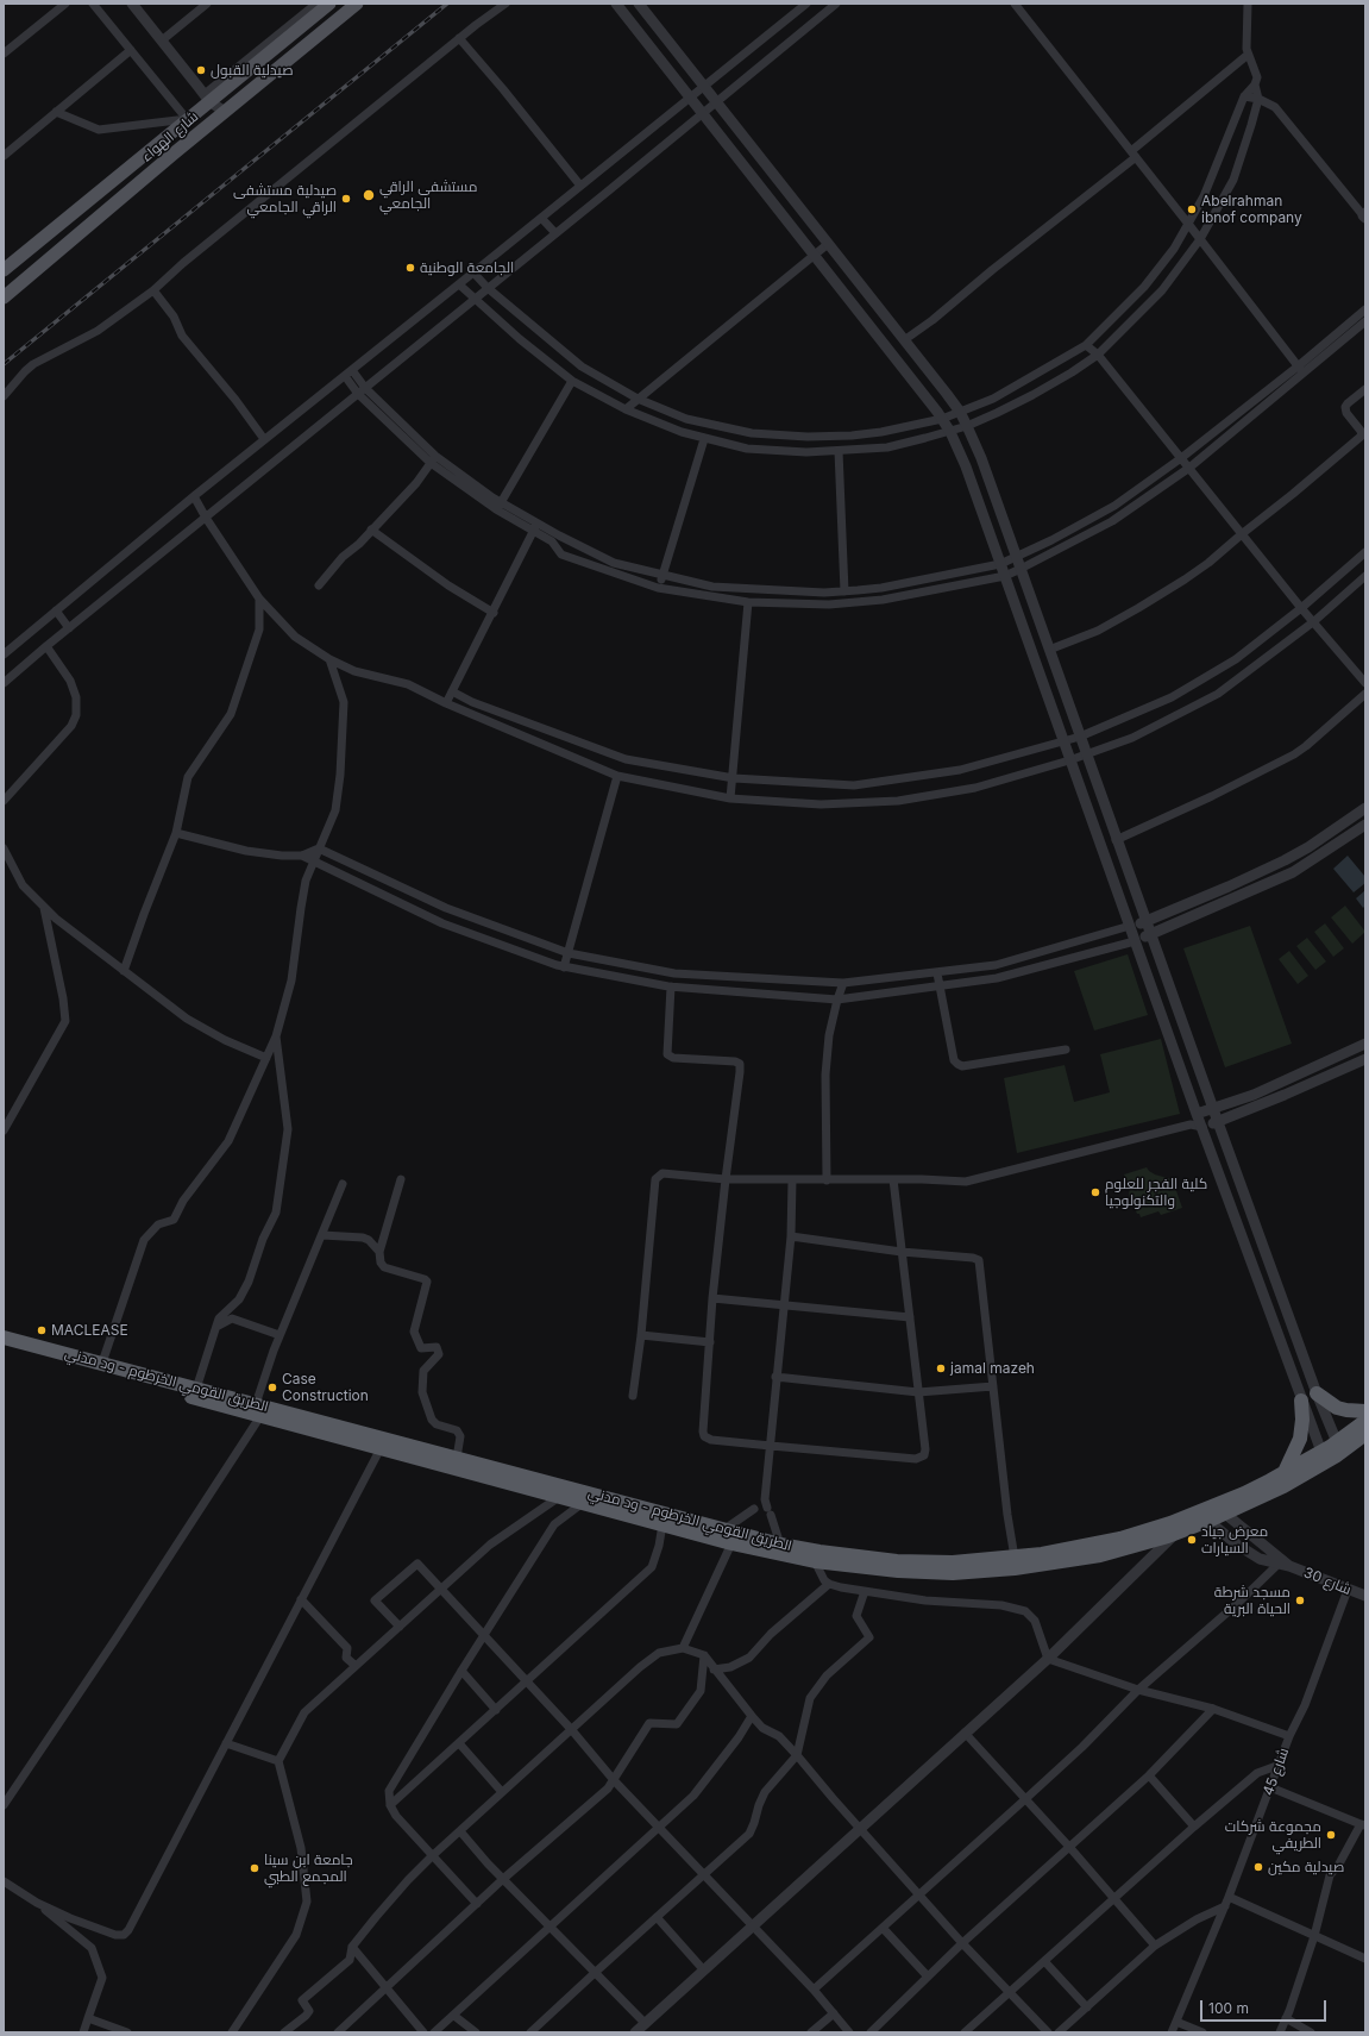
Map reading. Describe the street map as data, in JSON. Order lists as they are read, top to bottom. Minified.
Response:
{"streets":{"highway":["الطريق القومي الخرطوم - ود مدني"],"main road":["شارع الهواء"],"street":["شارع 30","شارع 45"]},"crossings":[["الطريق القومي الخرطوم - ود مدني","شارع 30"],["شارع 30","شارع 45"]],"places":["صيدلية القبول","مستشفى الراقي الجامعي","صيدلية مستشفى الراقي الجامعي","Abelrahman ibnof company","الجامعة الوطنية","كلية الفجر للعلوم والتكنولوجيا","MACLEASE","jamal mazeh","Case Construction","معرض جياد السيارات","مسجد شرطة الحياة البرية","مجموعة شركات الطريفي","صيدلية مكين","جامعة ابن سينا المجمع الطبي"],"scale_bar":"100 m"}
